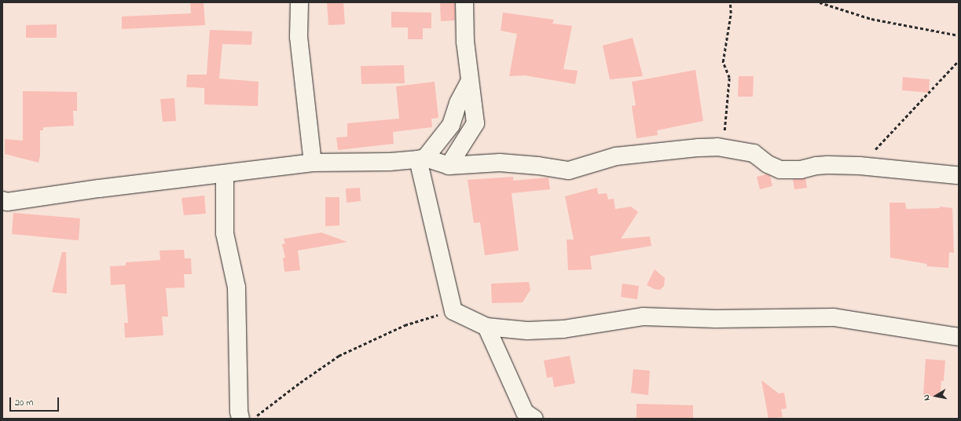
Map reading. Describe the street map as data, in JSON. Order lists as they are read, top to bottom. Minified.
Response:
{"scale_bar":"20 m","north":"left"}
